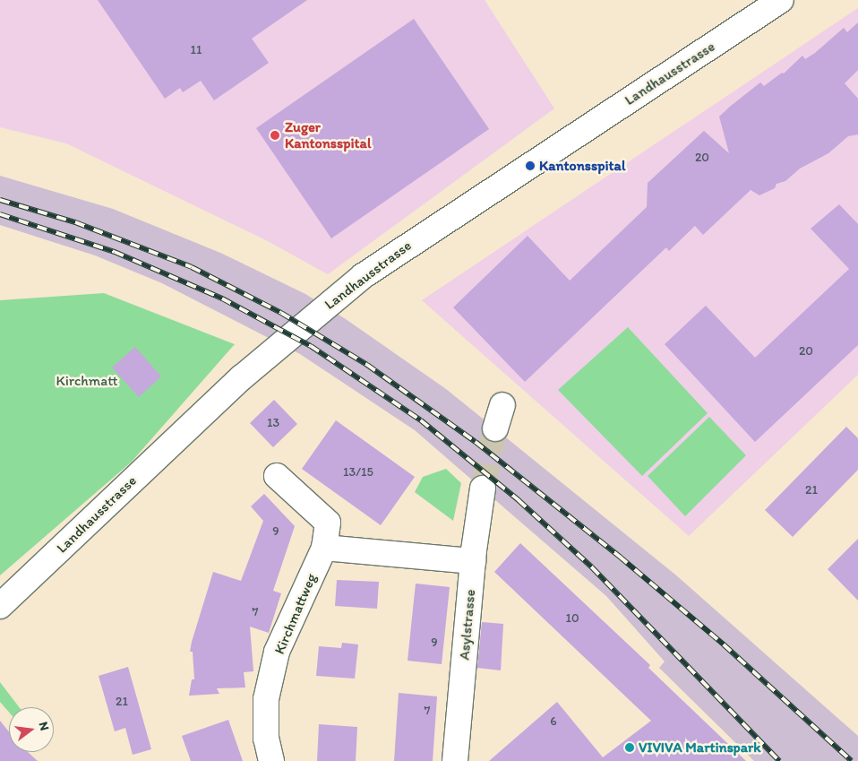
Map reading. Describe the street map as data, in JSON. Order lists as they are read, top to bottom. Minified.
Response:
{"streets":{"street":["Landhausstrasse","Kirchmattweg","Asylstrasse"]},"parks":["Kirchmatt"],"places":["Zuger Kantonsspital","Kantonsspital","VIVIVA Martinspark"],"house_numbers":["11","20","20","13","13/15","21","9","7","10","9","21","7","6"],"north":"right"}
